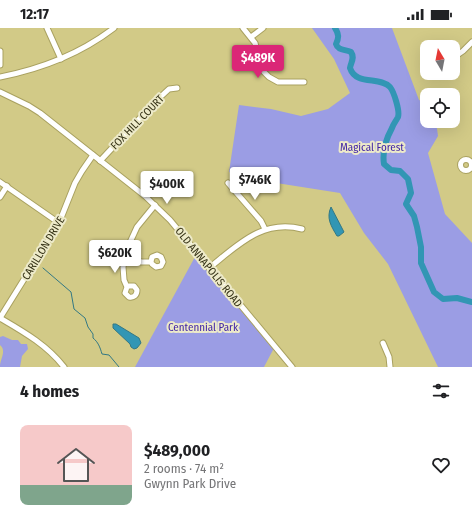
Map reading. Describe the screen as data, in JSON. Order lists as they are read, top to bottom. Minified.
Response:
{"streets":{"street":["FOX HILL COURT","CARILLON DRIVE","OLD ANNAPOLIS ROAD"]},"crossings":[["FOX HILL COURT","OLD ANNAPOLIS ROAD"],["CARILLON DRIVE","OLD ANNAPOLIS ROAD"]],"parks":["Magical Forest","Centennial Park"],"north":"top","page":{"status":"12:17","price":["$489K","$746K","$400K","$620K"],"heading":"4 homes","list":[{"name":"$489,000","note":"2 rooms · 74 m² · Gwynn Park Drive"}]}}
